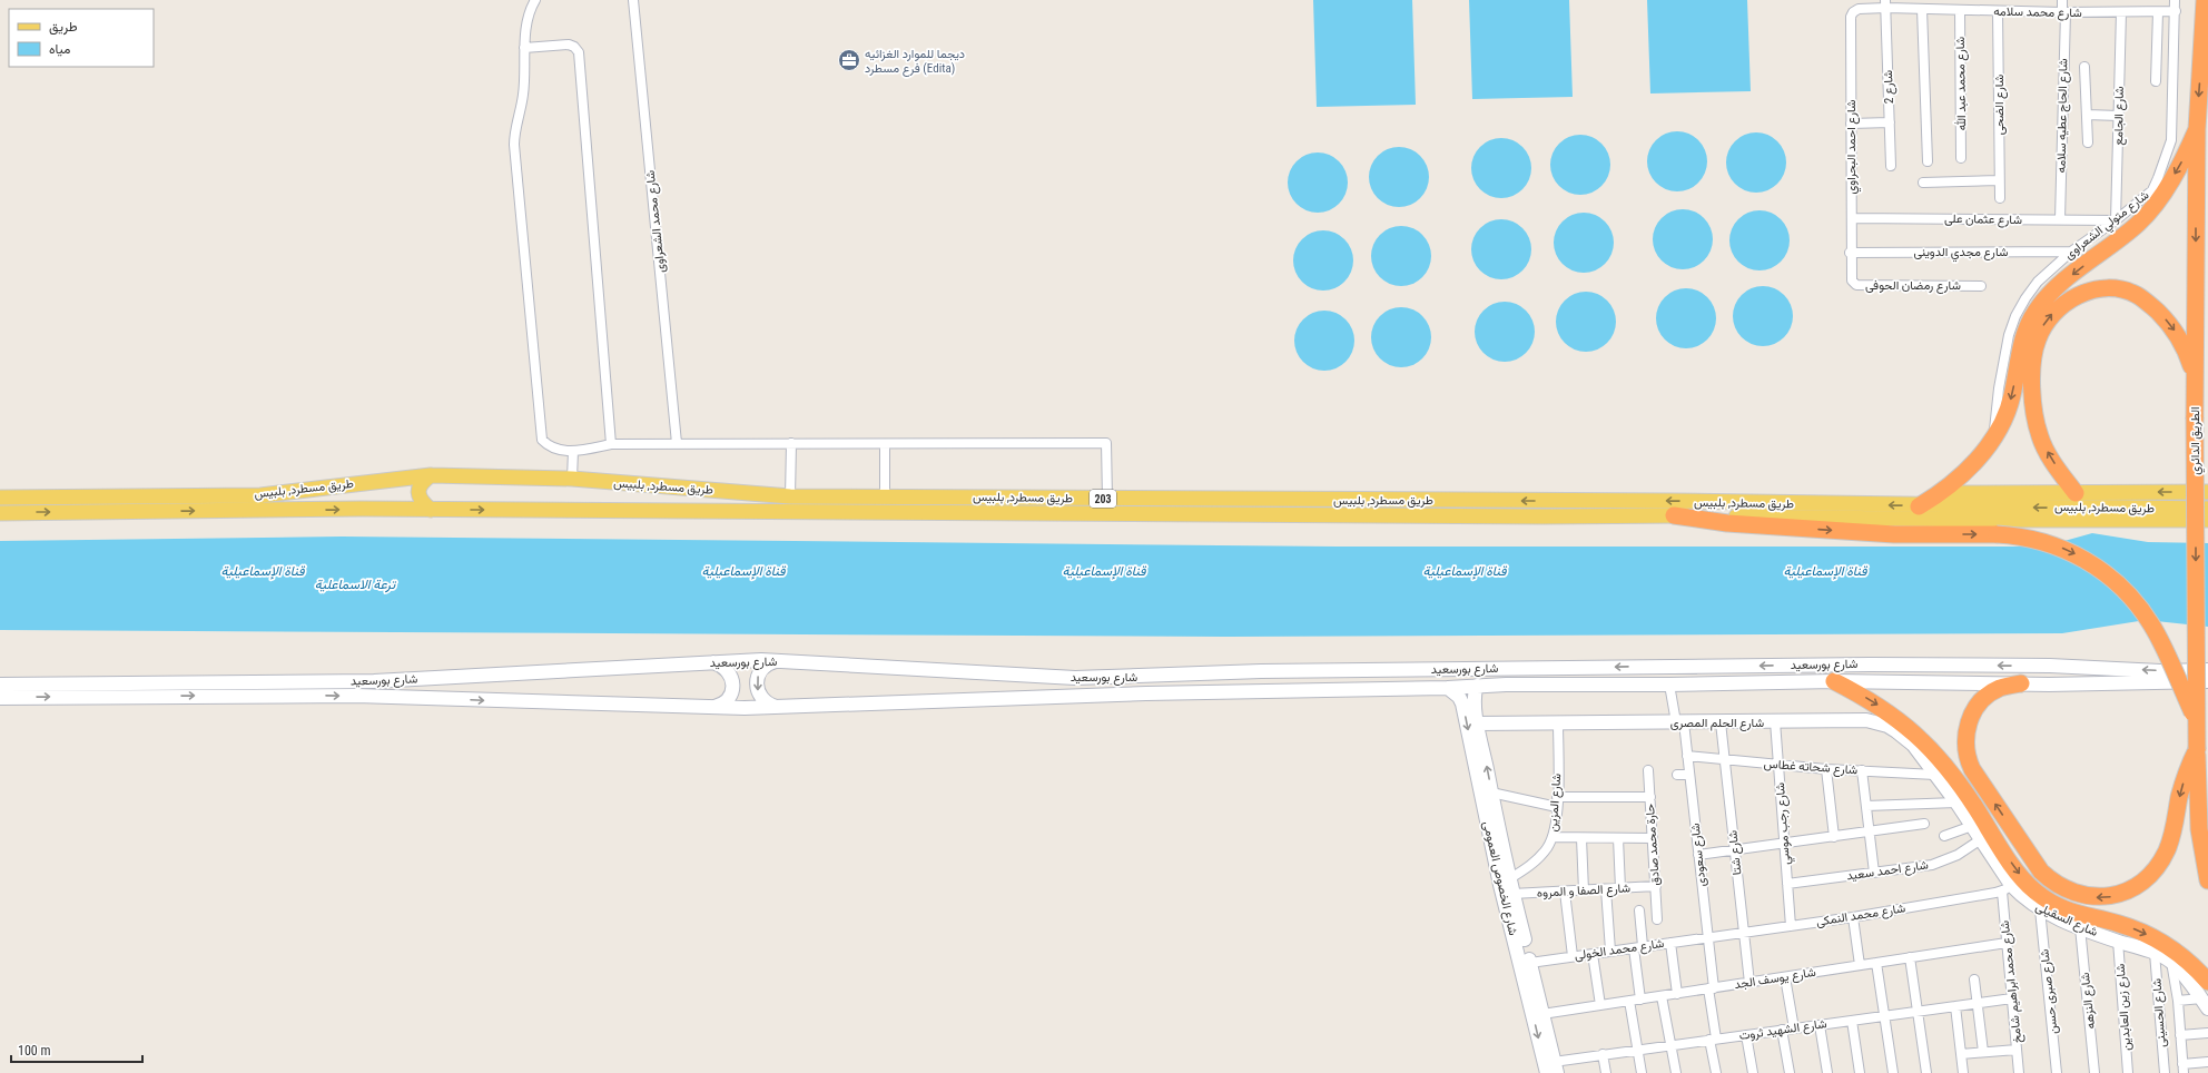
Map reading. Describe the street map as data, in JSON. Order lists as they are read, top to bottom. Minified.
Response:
{"streets":{"highway":["الطريق الدائري"],"main road":["طريق مسطرد, بلبيس","203","شارع بورسعيد","شارع الحلم المصرى","شارع الخصوص العمومى","شارع السقيلى"],"street":["شارع محمد سلامه","شارع محمد عبد الله","شارع 2","شارع الضحى","شارع الحاج عطيه سلامه","شارع الجامع","شارع احمد البحراوي","شارع عثمان على","شارع محمد الشعراوى","شارع متولي الشعراوى","شارع مجدي الدوينى","شارع رمضان الحوفى","شارع شحاته غطاس","شارع المزين","شارع رجب موسي","حارة محمد صادق","شارع شتا","شارع سعودى","شارع احمد سعيد","شارع الصفا و المروه","شارع محمد النمكى","شارع محمد الخولى","شارع يوسف الجد","شارع محمد ابراهيم شامخ","شارع صبرى حسن","شارع النزهه","شارع زين العابدين","شارع الحسينى","شارع الشهيد ثروت"]},"crossings":[["شارع محمد سلامه","شارع محمد عبد الله"],["شارع محمد سلامه","شارع 2"],["شارع محمد سلامه","شارع الضحى"],["شارع محمد سلامه","شارع الحاج عطيه سلامه"],["شارع محمد سلامه","شارع الجامع"],["شارع محمد سلامه","شارع احمد البحراوي"],["شارع محمد سلامه","شارع متولي الشعراوى"],["شارع الحاج عطيه سلامه","شارع عثمان على"],["شارع الجامع","شارع عثمان على"],["شارع الجامع","شارع متولي الشعراوى"],["شارع احمد البحراوي","شارع عثمان على"],["شارع احمد البحراوي","شارع مجدي الدوينى"],["شارع احمد البحراوي","شارع رمضان الحوفى"],["شارع عثمان على","شارع متولي الشعراوى"],["شارع متولي الشعراوى","شارع مجدي الدوينى"],["شارع بورسعيد","شارع سعودى"],["شارع بورسعيد","شارع الخصوص العمومى"],["شارع الحلم المصرى","شارع شحاته غطاس"],["شارع الحلم المصرى","شارع المزين"],["شارع الحلم المصرى","شارع رجب موسي"],["شارع الحلم المصرى","شارع شتا"],["شارع الحلم المصرى","شارع سعودى"],["شارع الحلم المصرى","شارع الخصوص العمومى"],["شارع الحلم المصرى","شارع السقيلى"],["شارع شحاته غطاس","شارع رجب موسي"],["شارع شحاته غطاس","شارع شتا"],["شارع شحاته غطاس","شارع سعودى"],["شارع شحاته غطاس","شارع السقيلى"],["شارع المزين","شارع الخصوص العمومى"],["شارع رجب موسي","شارع احمد سعيد"],["شارع رجب موسي","شارع محمد النمكى"],["حارة محمد صادق","شارع الصفا و المروه"],["شارع شتا","شارع محمد النمكى"],["شارع شتا","شارع يوسف الجد"],["شارع سعودى","شارع محمد النمكى"],["شارع سعودى","شارع محمد الخولى"],["شارع سعودى","شارع يوسف الجد"],["شارع سعودى","شارع الشهيد ثروت"],["شارع احمد سعيد","شارع السقيلى"],["شارع الخصوص العمومى","شارع الصفا و المروه"],["شارع الخصوص العمومى","شارع محمد الخولى"],["شارع الخصوص العمومى","شارع يوسف الجد"],["شارع الخصوص العمومى","شارع الشهيد ثروت"],["شارع محمد النمكى","شارع السقيلى"],["شارع محمد النمكى","شارع محمد الخولى"],["شارع محمد النمكى","شارع محمد ابراهيم شامخ"],["شارع السقيلى","شارع محمد ابراهيم شامخ"],["شارع السقيلى","شارع صبرى حسن"],["شارع السقيلى","شارع النزهه"],["شارع السقيلى","شارع زين العابدين"],["شارع السقيلى","شارع الحسينى"],["شارع يوسف الجد","شارع محمد ابراهيم شامخ"],["شارع محمد ابراهيم شامخ","شارع الشهيد ثروت"]],"one_way":["الطريق الدائري"],"water":["قناة الإسماعيلية","ترعة الاسماعلية"],"places":{"office":["ديجما للموارد الغزائيه فرع مسطرد (Edita)"]},"legend":["طريق","مياه"],"scale_bar":"100 m"}
